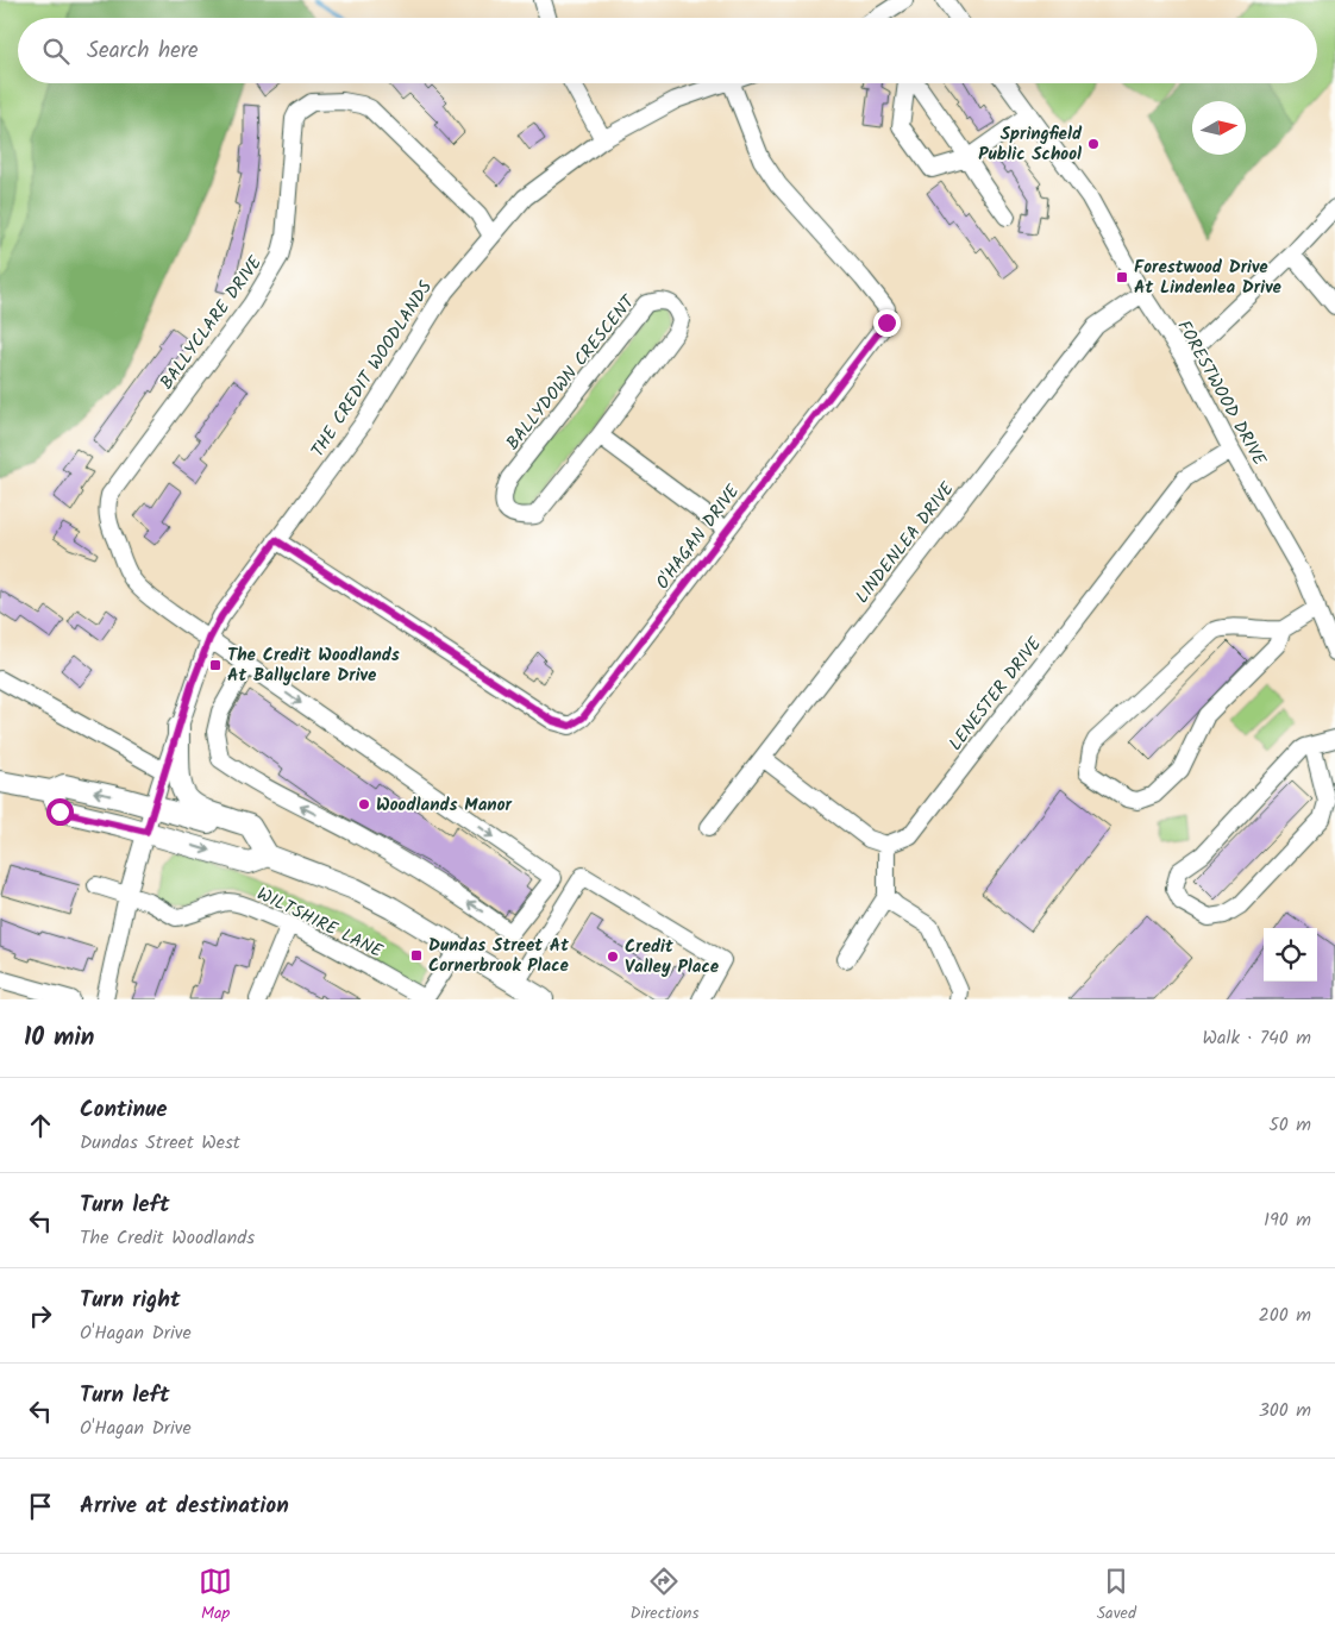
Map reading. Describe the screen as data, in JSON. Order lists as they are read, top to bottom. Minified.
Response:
{"streets":{"street":["BALLYCLARE DRIVE","THE CREDIT WOODLANDS","BALLYDOWN CRESCENT","FORESTWOOD DRIVE","O'HAGAN DRIVE","LINDENLEA DRIVE","LENESTER DRIVE","WILTSHIRE LANE"]},"crossings":[["BALLYCLARE DRIVE","THE CREDIT WOODLANDS"],["THE CREDIT WOODLANDS","O'HAGAN DRIVE"],["THE CREDIT WOODLANDS","WILTSHIRE LANE"],["FORESTWOOD DRIVE","LINDENLEA DRIVE"],["FORESTWOOD DRIVE","LENESTER DRIVE"]],"places":{"other":["Springfield Public School","Woodlands Manor","Credit Valley Place"],"transit":["Forestwood Drive At Lindenlea Drive","The Credit Woodlands At Ballyclare Drive","Dundas Street At Cornerbrook Place"]},"north":"right","page":{"search":"Search here","heading":["10 min","Walk · 740 m"],"list":[["Continue","Dundas Street West","50 m"],["Turn left","The Credit Woodlands","190 m"],["Turn right","O'Hagan Drive","200 m"],["Turn left","O'Hagan Drive","300 m"],"Arrive at destination"],"nav":["Map","Directions","Saved"]}}
